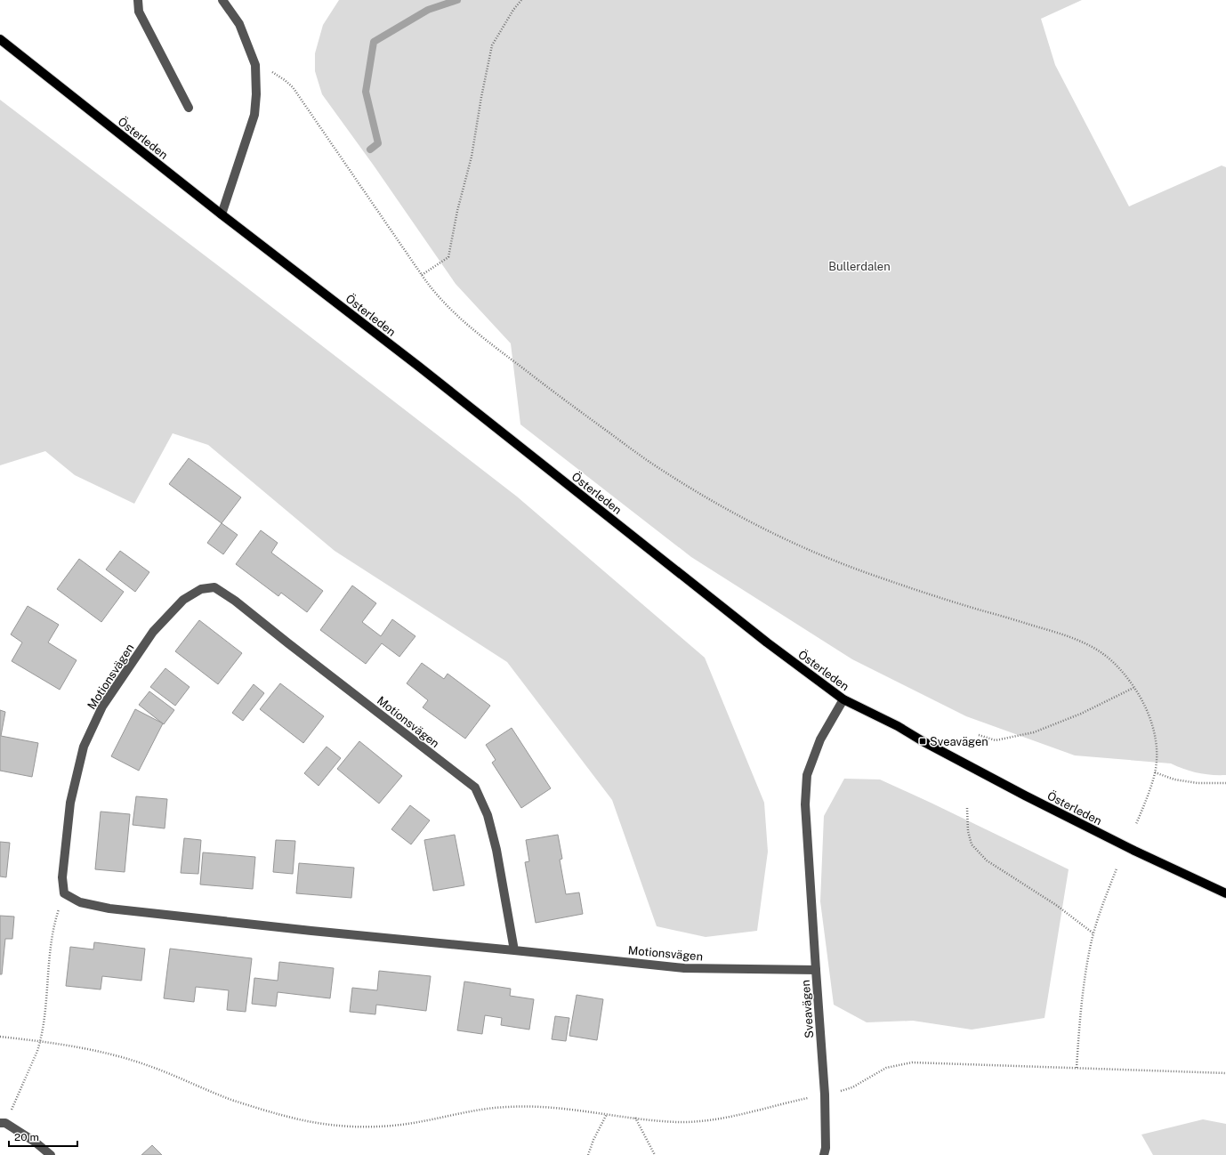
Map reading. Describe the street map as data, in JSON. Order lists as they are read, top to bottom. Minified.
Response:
{"streets":{"main road":["Österleden"],"street":["Motionsvägen","Sveavägen"]},"crossings":[["Österleden","Sveavägen"],["Motionsvägen","Sveavägen"]],"parks":["Bullerdalen"],"places":{"transit":["Sveavägen"]},"scale_bar":"20 m"}
